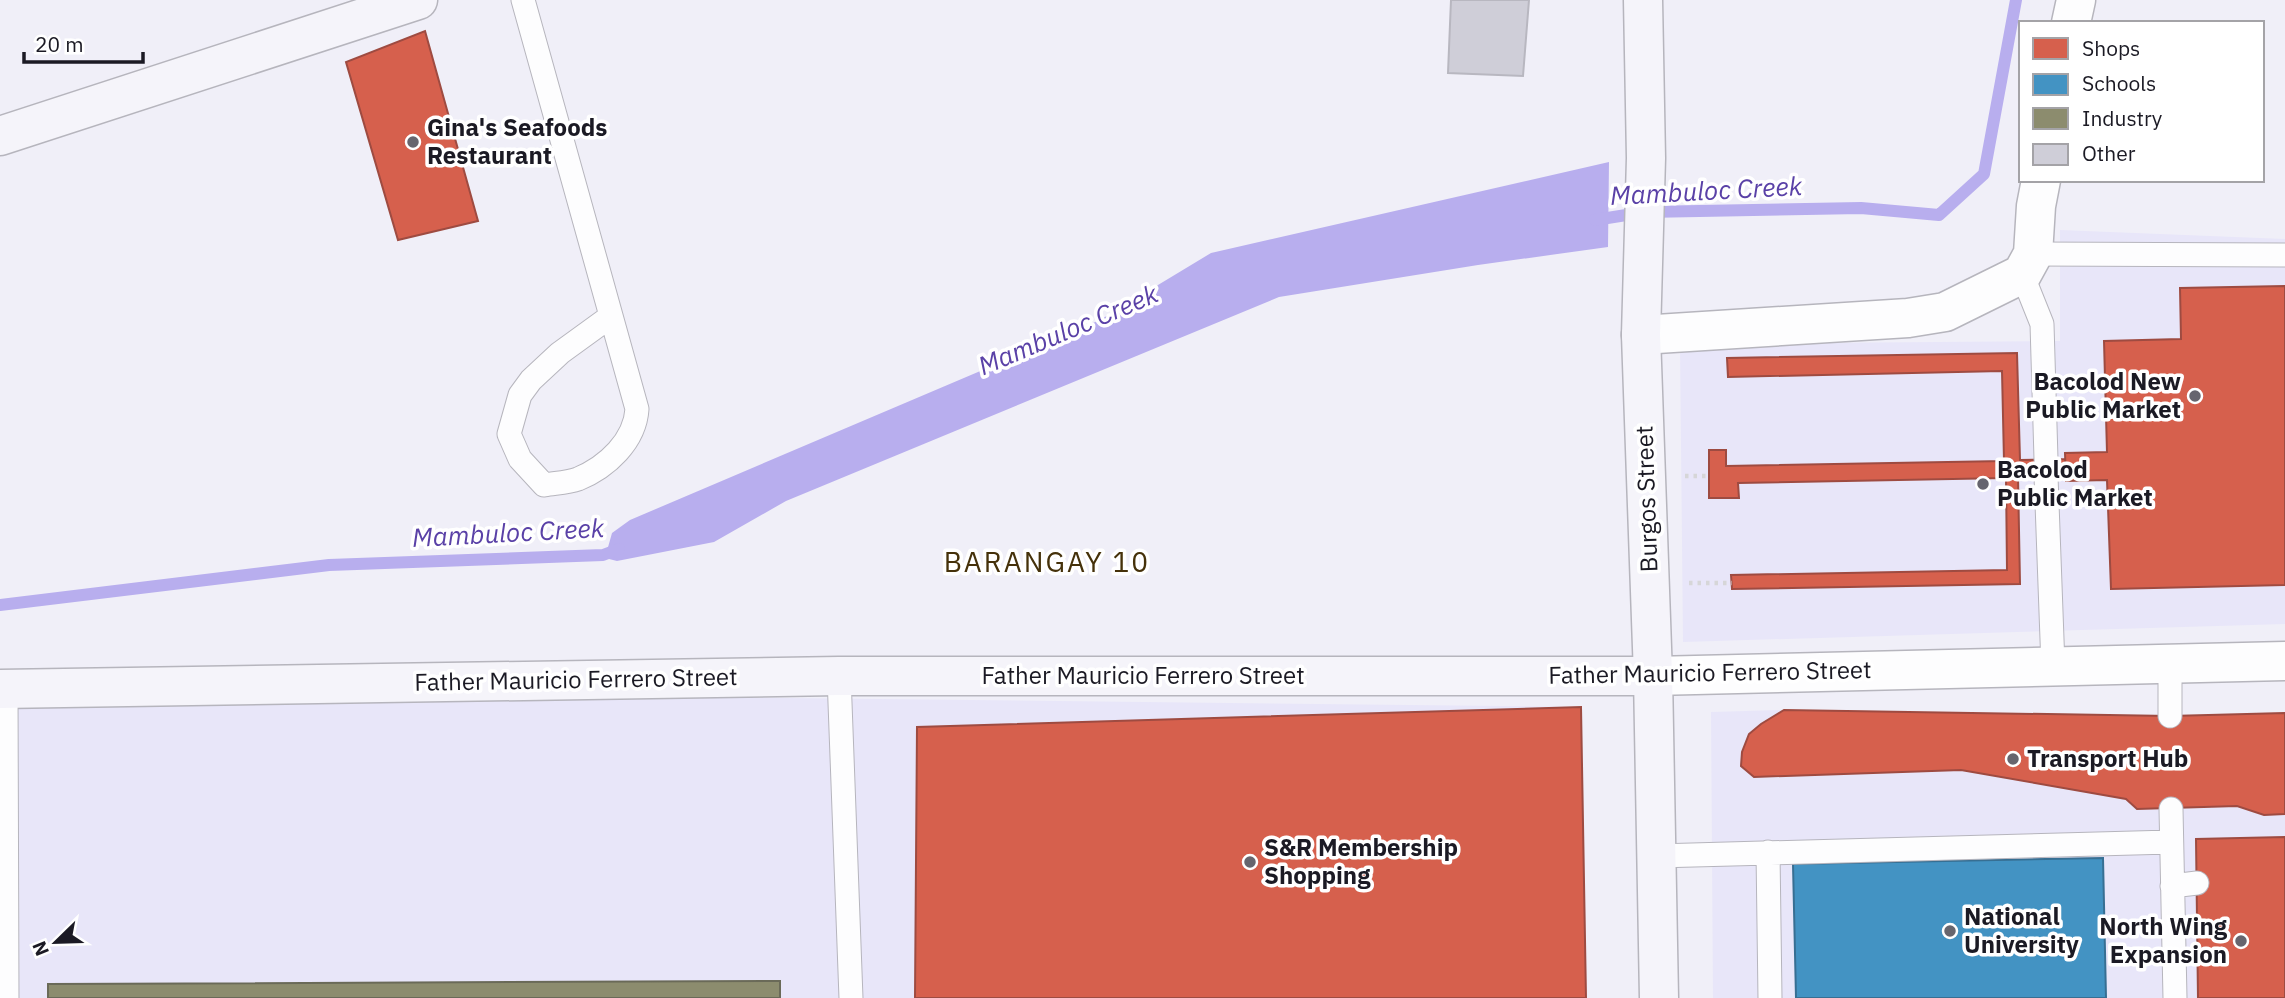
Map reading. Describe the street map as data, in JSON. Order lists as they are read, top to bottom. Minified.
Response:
{"streets":{"street":["Burgos Street","Father Mauricio Ferrero Street"]},"crossings":[["Burgos Street","Father Mauricio Ferrero Street"]],"districts":["BARANGAY 10"],"water":["Mambuloc Creek"],"places":["Gina's Seafoods Restaurant","Bacolod New Public Market","Bacolod Public Market","Transport Hub","S&R Membership Shopping","National University","North Wing Expansion"],"legend":["Shops","Schools","Industry","Other"],"scale_bar":"20 m","north":"bottom left"}
